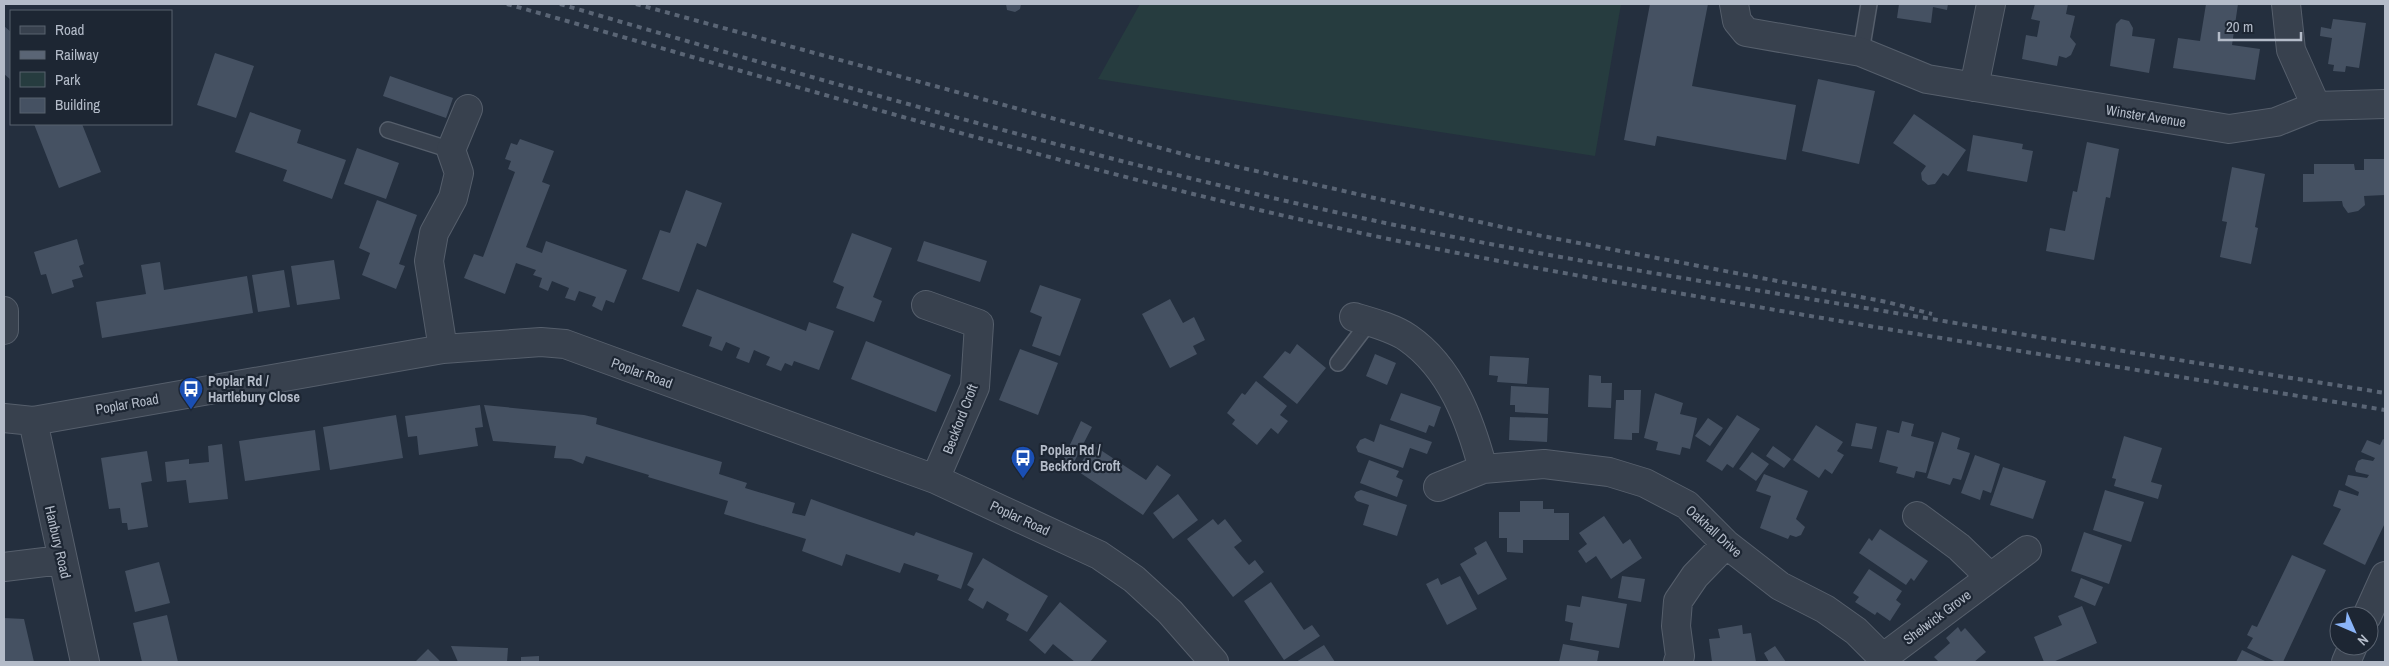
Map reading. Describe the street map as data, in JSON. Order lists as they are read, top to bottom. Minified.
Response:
{"streets":{"street":["Winster Avenue","Poplar Road","Beckford Croft","Oakhall Drive","Hanbury Road","Shelwick Grove"]},"crossings":[["Poplar Road","Beckford Croft"],["Poplar Road","Hanbury Road"],["Oakhall Drive","Shelwick Grove"]],"places":{"bus stop":["Poplar Rd / Hartlebury Close","Poplar Rd / Beckford Croft"]},"legend":["Road","Railway","Park","Building"],"scale_bar":"20 m","north":"bottom right"}
